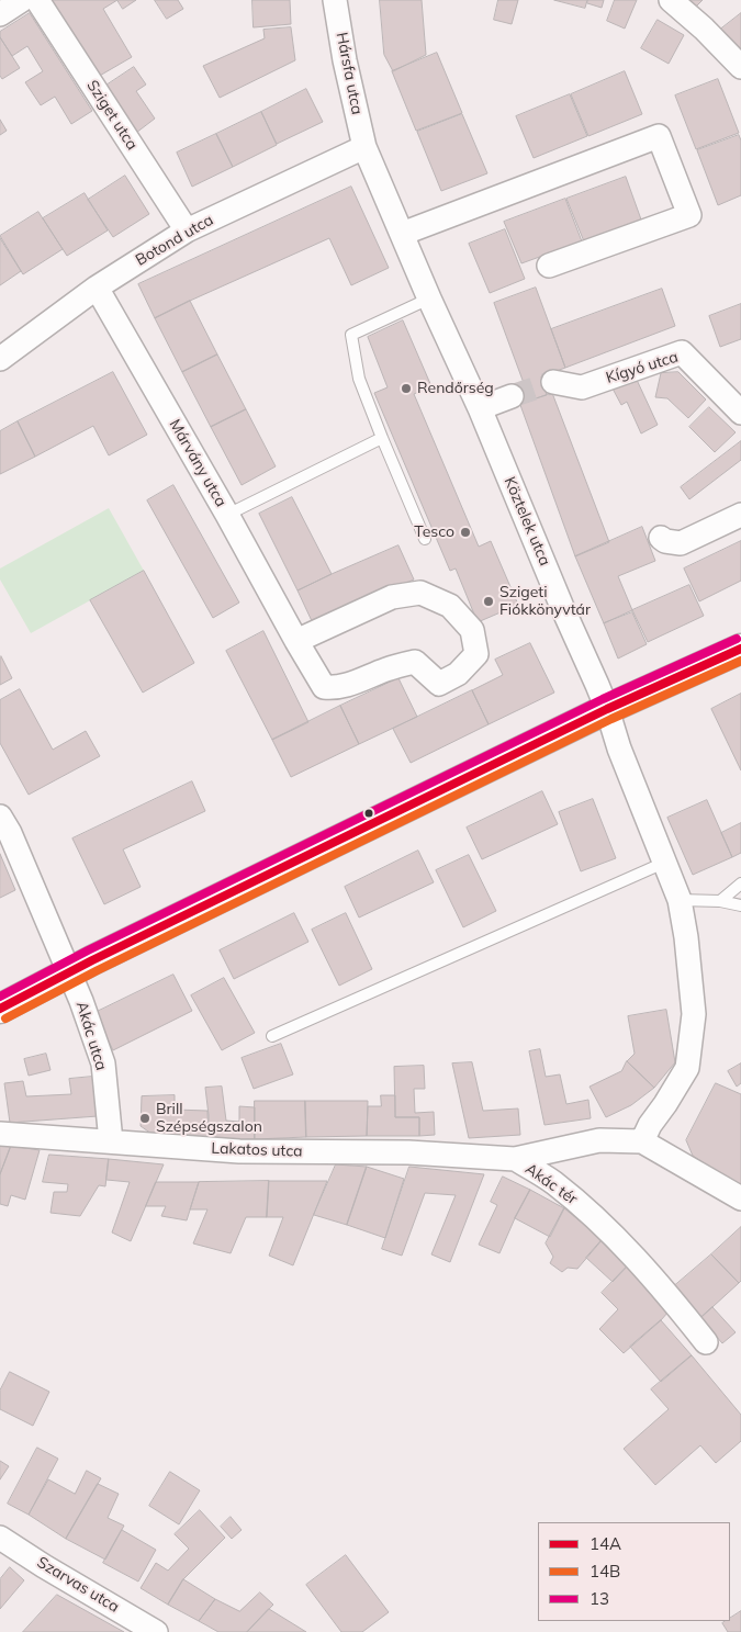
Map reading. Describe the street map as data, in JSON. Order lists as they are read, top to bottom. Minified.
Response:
{"streets":{"street":["Hársfa utca","Sziget utca","Botond utca","Kígyó utca","Márvány utca","Köztelek utca","Akác utca","Lakatos utca","Akác tér","Szarvas utca"]},"crossings":[["Hársfa utca","Botond utca"],["Hársfa utca","Köztelek utca"],["Sziget utca","Botond utca"],["Botond utca","Márvány utca"],["Botond utca","Köztelek utca"],["Köztelek utca","Akác tér"],["Akác utca","Lakatos utca"],["Lakatos utca","Akác tér"]],"places":["Rendőrség","Tesco","Szigeti Fiókkönyvtár","Brill Szépségszalon"],"lines":["transit line 13","transit line 14A","transit line 14B"],"legend":["14A","14B","13"]}
